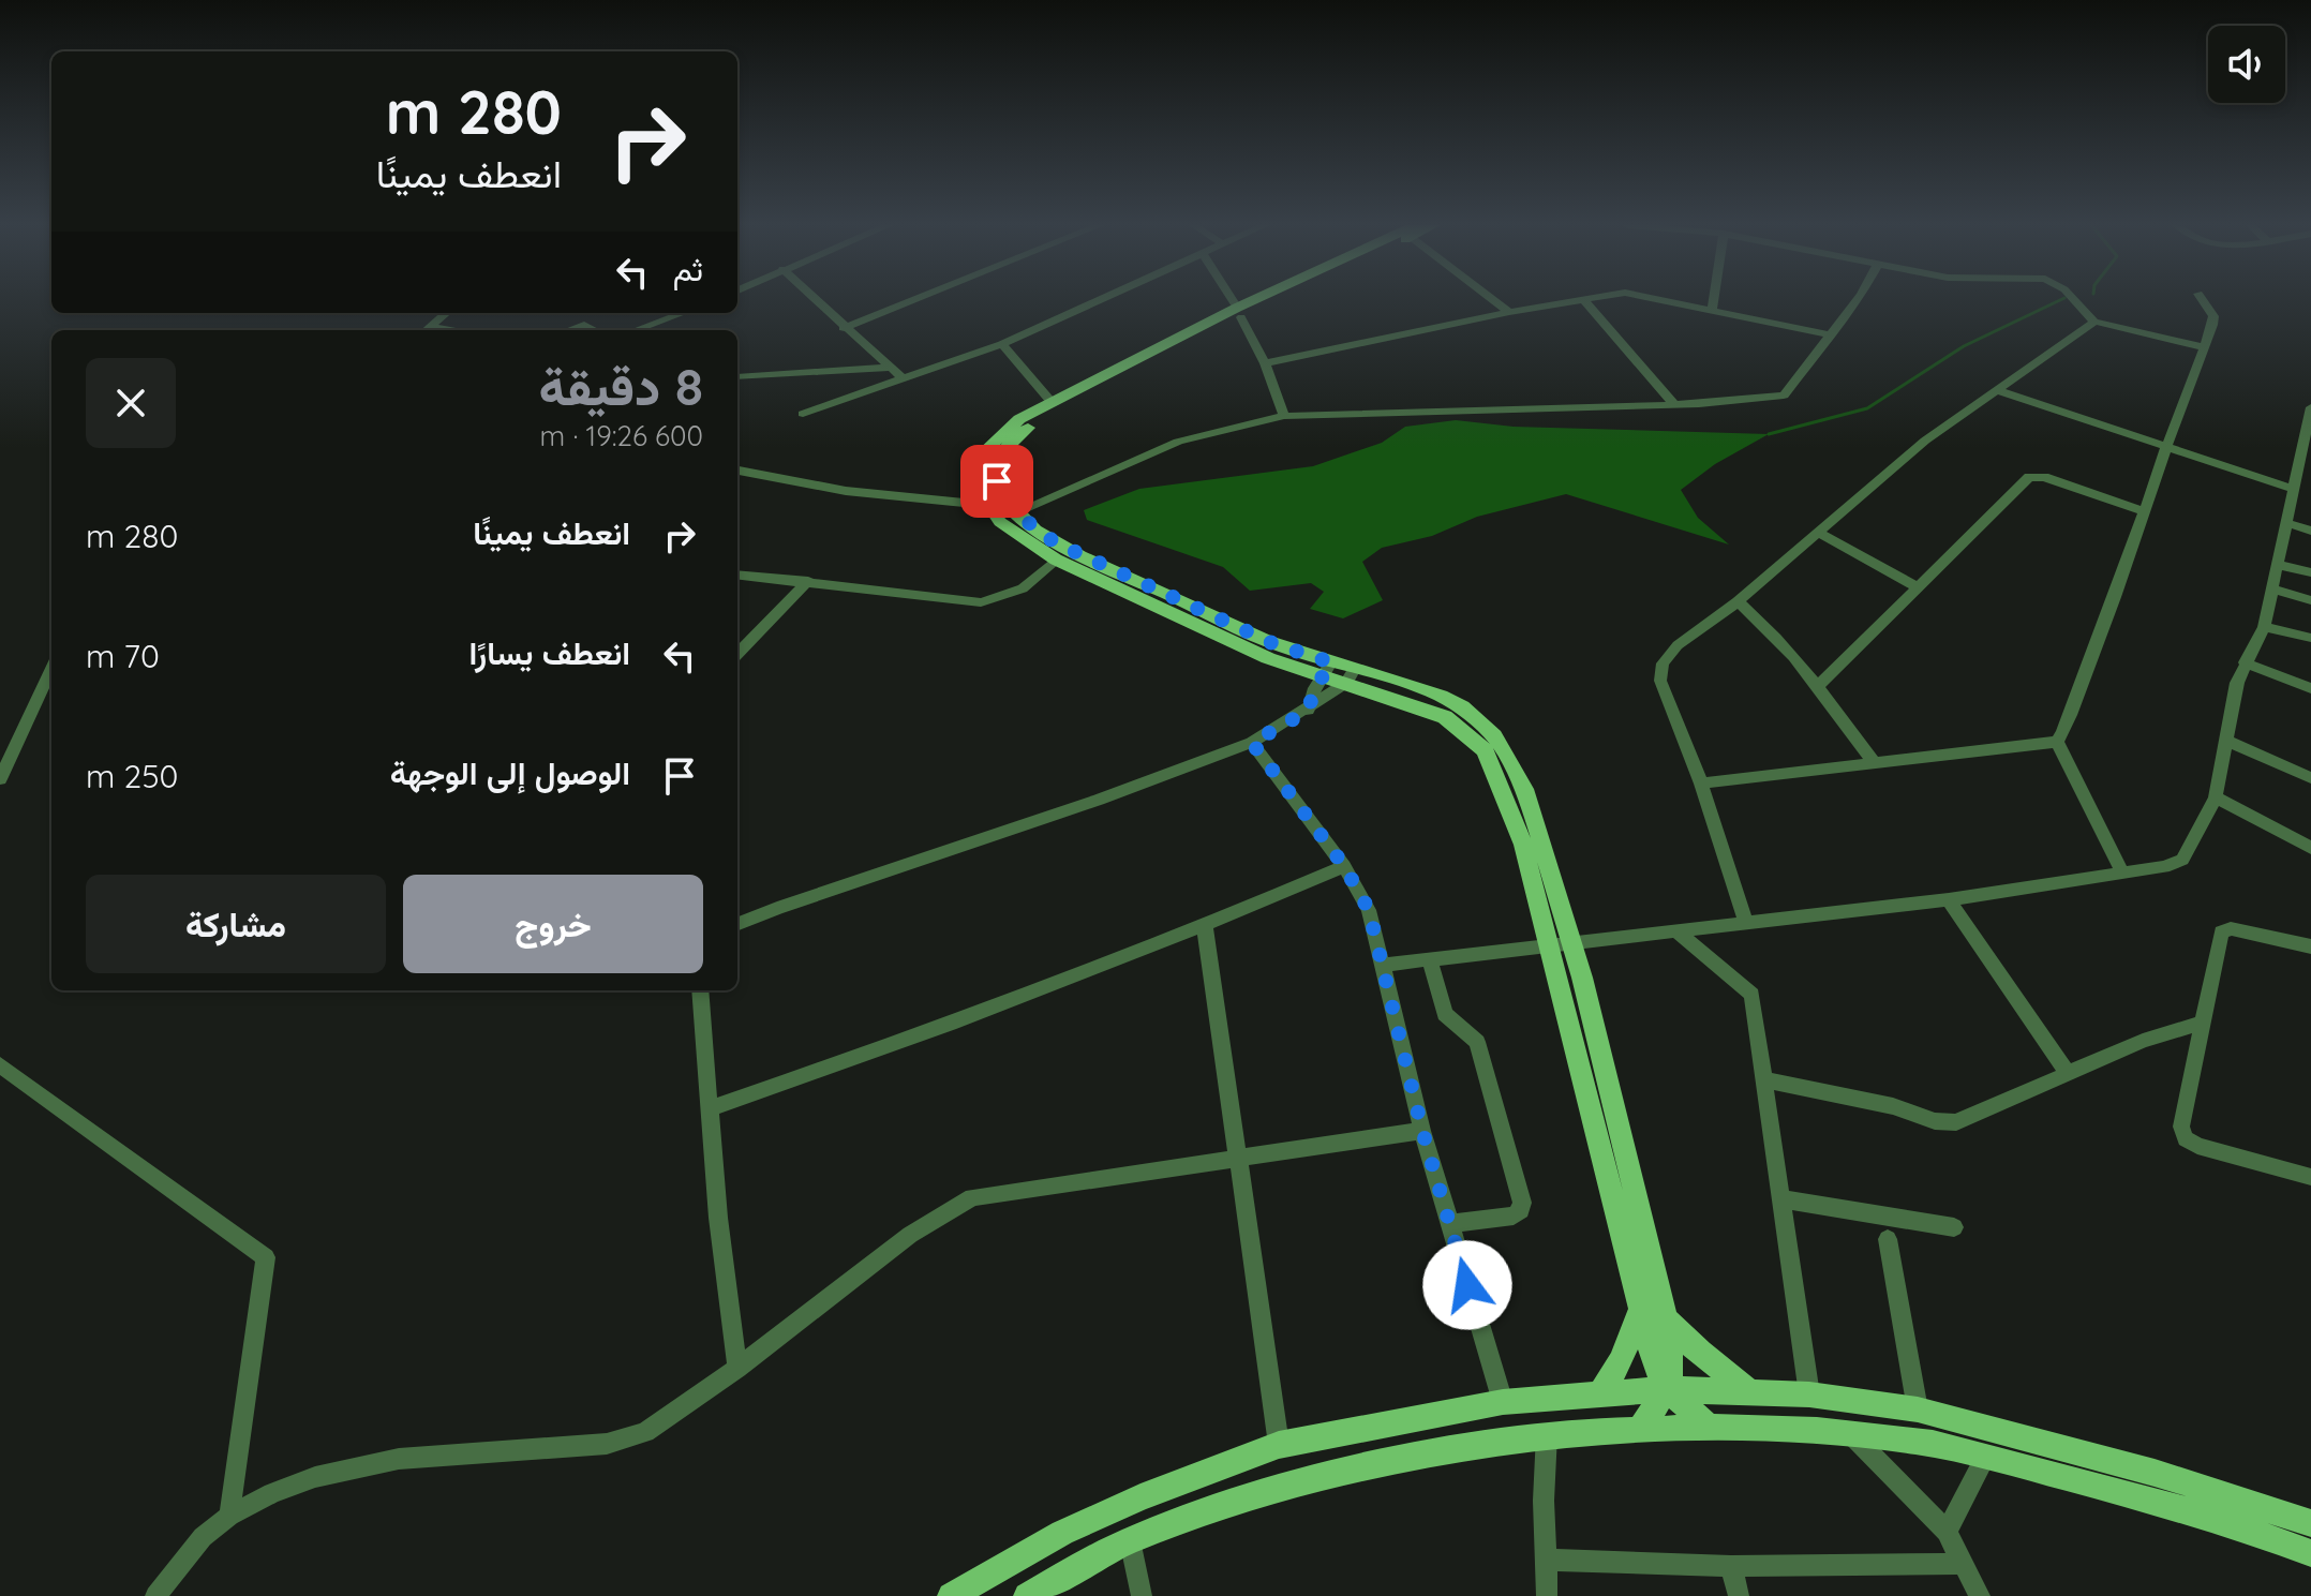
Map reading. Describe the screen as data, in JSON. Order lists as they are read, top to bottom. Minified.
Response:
{"page":{"turn":["280 m","انعطف يمينًا"],"then":"ثم","heading":["8 دقيقة","600 m · 19:26"],"list":[{"name":"انعطف يمينًا","value":"280 m"},{"name":"انعطف يسارًا","value":"70 m"},{"name":"الوصول إلى الوجهة","value":"250 m"}],"buttons":["خروج","مشاركة"]}}
